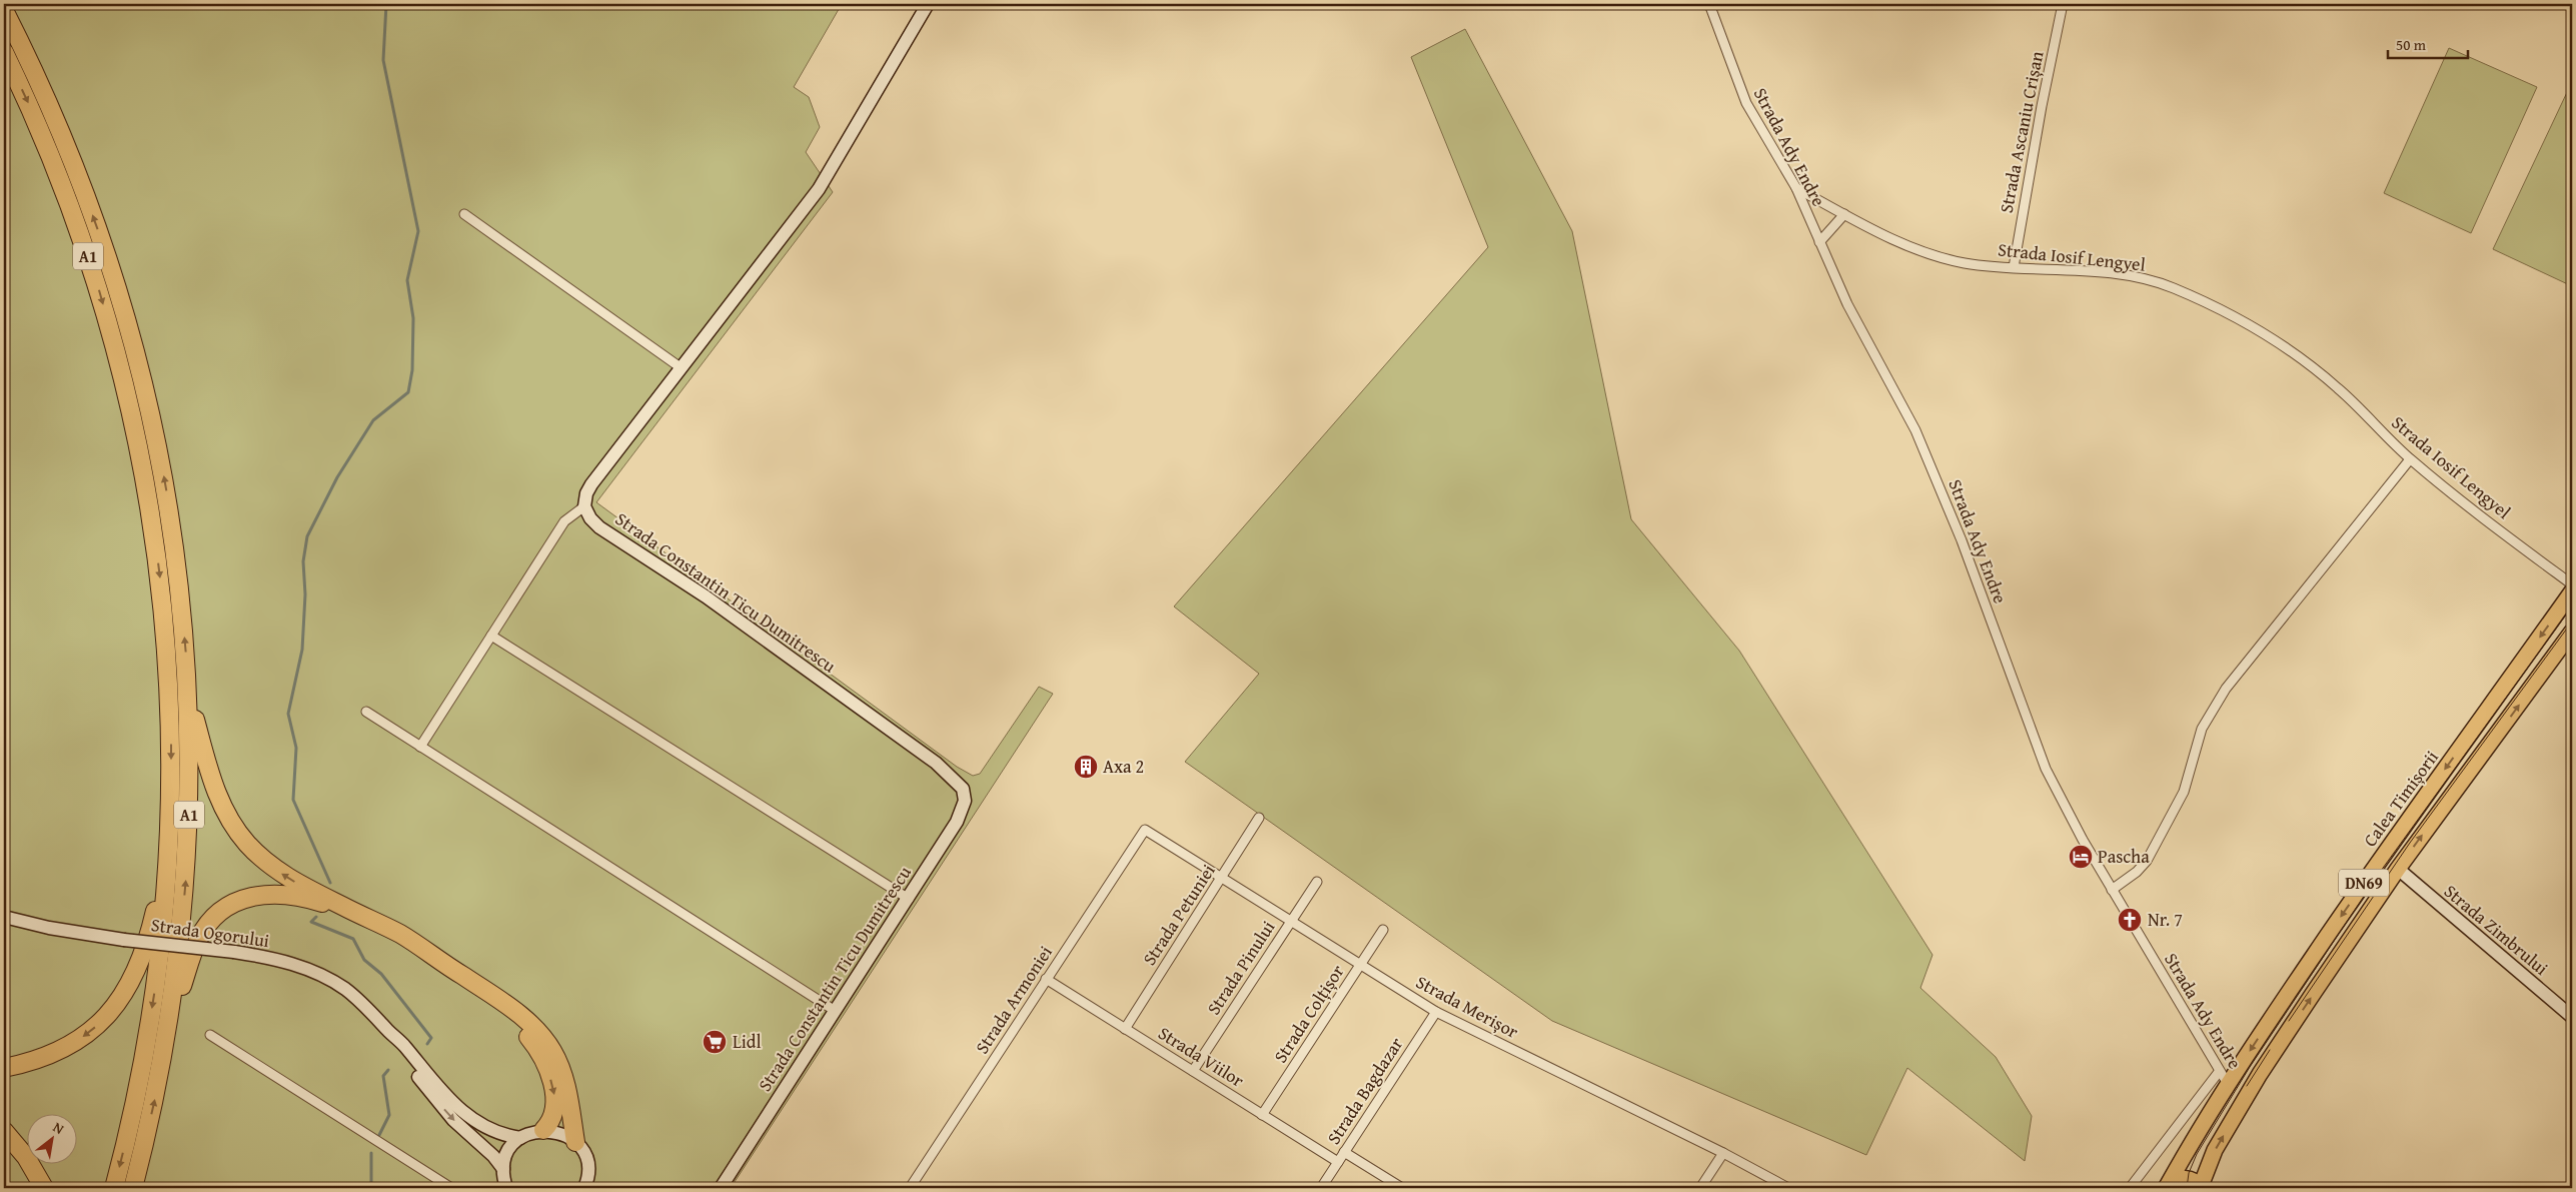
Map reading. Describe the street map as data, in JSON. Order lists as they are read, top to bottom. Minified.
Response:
{"streets":{"highway":["A1"],"main road":["Calea Timișorii","DN69"],"street":["Strada Ascaniu Crișan","Strada Ady Endre","Strada Iosif Lengyel","Strada Constantin Ticu Dumitrescu","Strada Petuniei","Strada Zimbrului","Strada Ogorului","Strada Pinului","Strada Armoniei","Strada Merișor","Strada Colțișor","Strada Viilor","Strada Bagdazar"]},"crossings":[["Strada Ascaniu Crișan","Strada Iosif Lengyel"],["Strada Ady Endre","Strada Iosif Lengyel"],["Strada Ady Endre","Calea Timișorii"],["Calea Timișorii","DN69"],["DN69","Strada Zimbrului"],["Strada Petuniei","Strada Merișor"],["Strada Petuniei","Strada Viilor"],["Strada Pinului","Strada Merișor"],["Strada Pinului","Strada Viilor"],["Strada Armoniei","Strada Merișor"],["Strada Armoniei","Strada Viilor"],["Strada Merișor","Strada Colțișor"],["Strada Merișor","Strada Bagdazar"],["Strada Colțișor","Strada Viilor"],["Strada Viilor","Strada Bagdazar"]],"places":{"building":["Axa 2"],"hotel":["Pascha"],"church":["Nr. 7"],"supermarket":["Lidl"]},"scale_bar":"50 m","north":"top right"}
